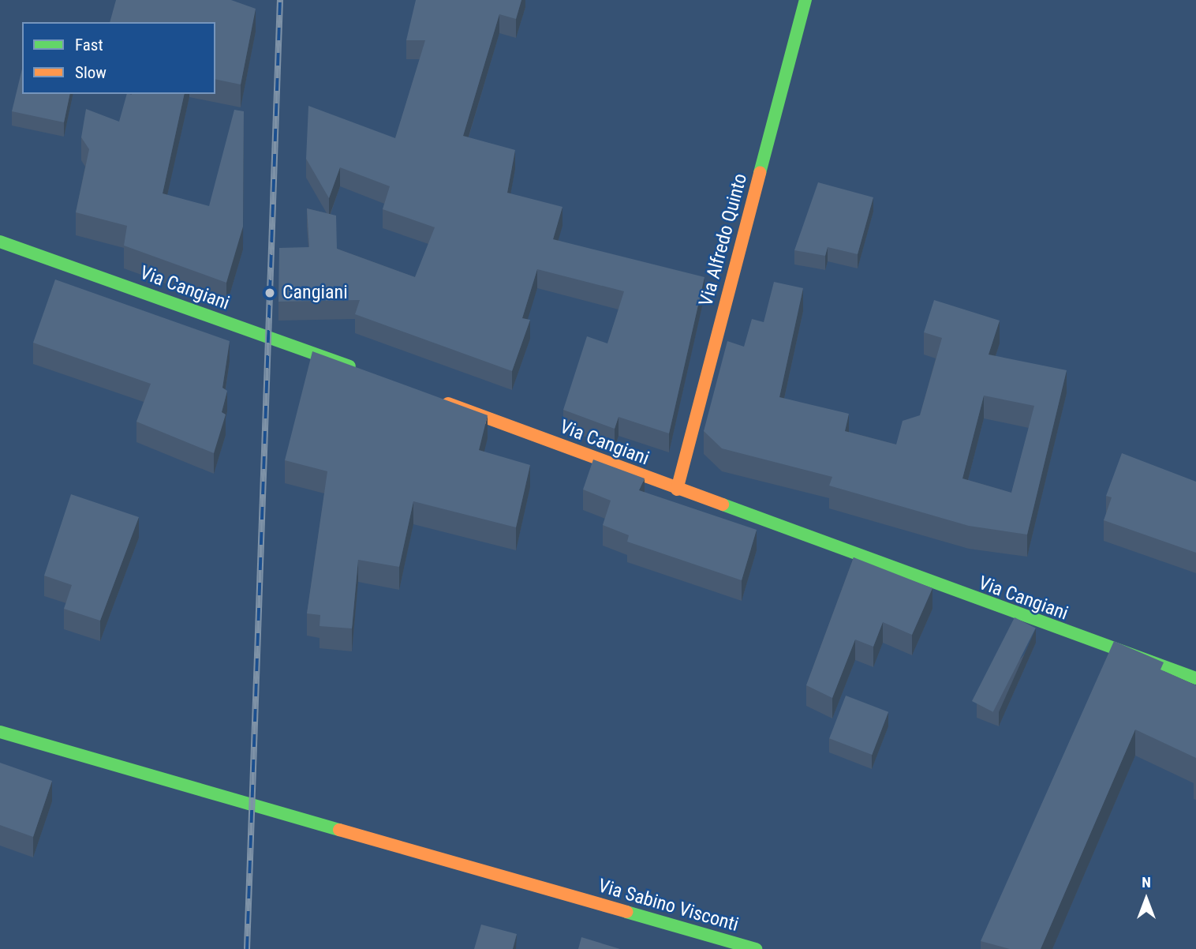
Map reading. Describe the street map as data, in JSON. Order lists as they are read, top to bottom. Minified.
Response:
{"streets":{"street":["Via Alfredo Quinto","Via Cangiani","Via Sabino Visconti"]},"crossings":[["Via Alfredo Quinto","Via Cangiani"]],"places":["Cangiani"],"legend":["Fast","Slow"],"north":"top"}
